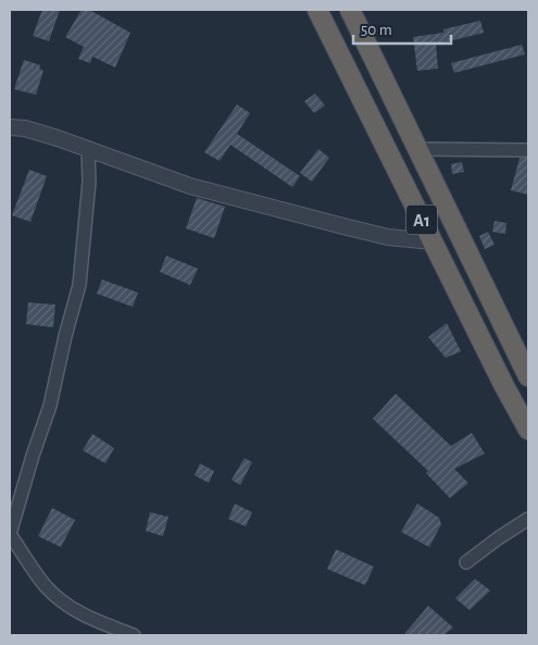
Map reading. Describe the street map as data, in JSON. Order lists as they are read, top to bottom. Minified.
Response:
{"streets":{"highway":["A1"]},"scale_bar":"50 m"}
